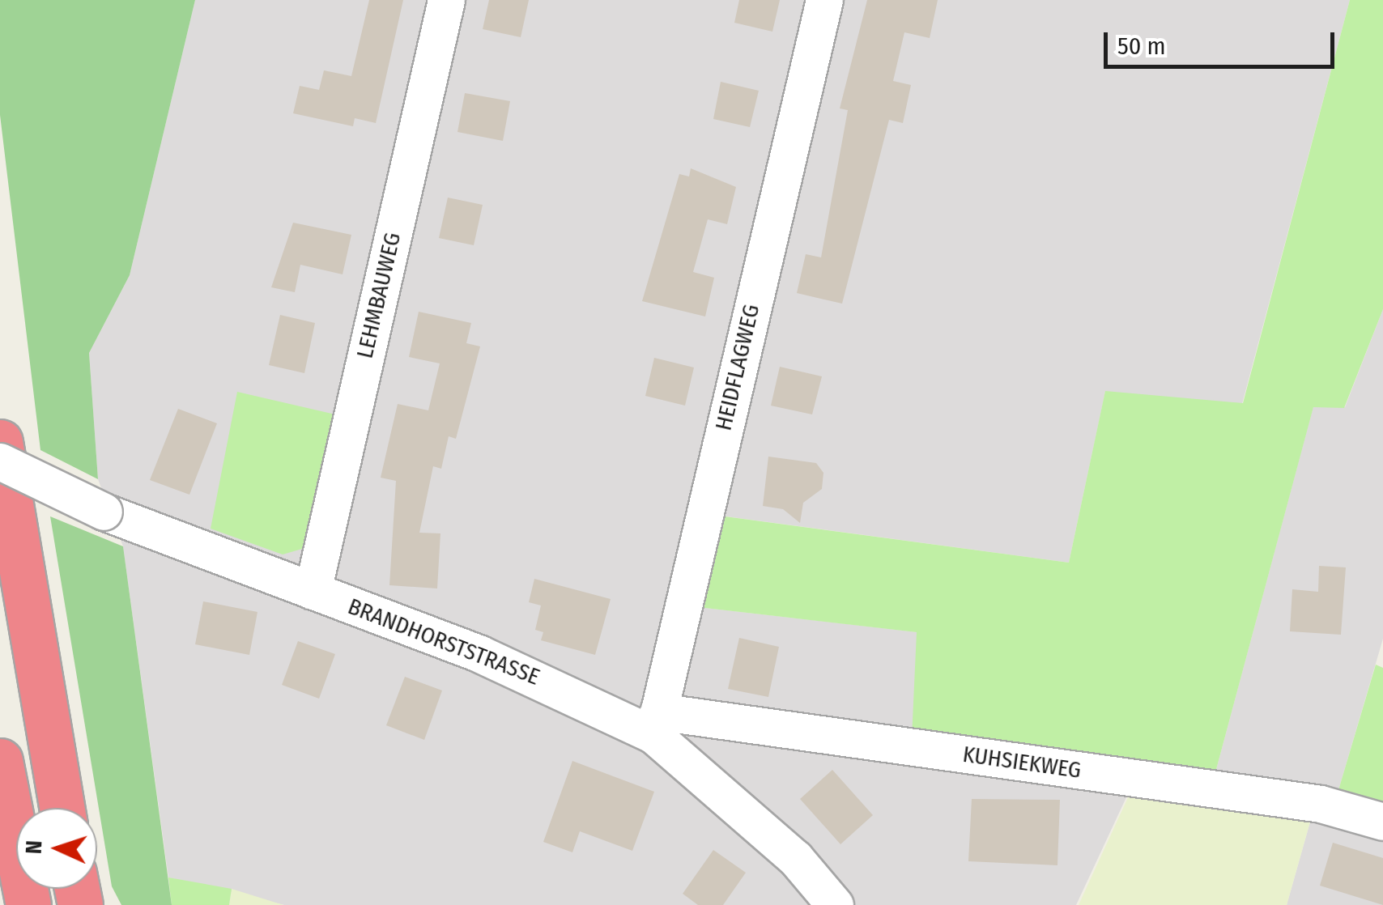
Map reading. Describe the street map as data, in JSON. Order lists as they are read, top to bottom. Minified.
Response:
{"streets":{"street":["LEHMBAUWEG","HEIDFLAGWEG","BRANDHORSTSTRASSE","KUHSIEKWEG"]},"crossings":[["LEHMBAUWEG","BRANDHORSTSTRASSE"],["HEIDFLAGWEG","BRANDHORSTSTRASSE"],["HEIDFLAGWEG","KUHSIEKWEG"],["BRANDHORSTSTRASSE","KUHSIEKWEG"]],"scale_bar":"50 m","north":"left"}
